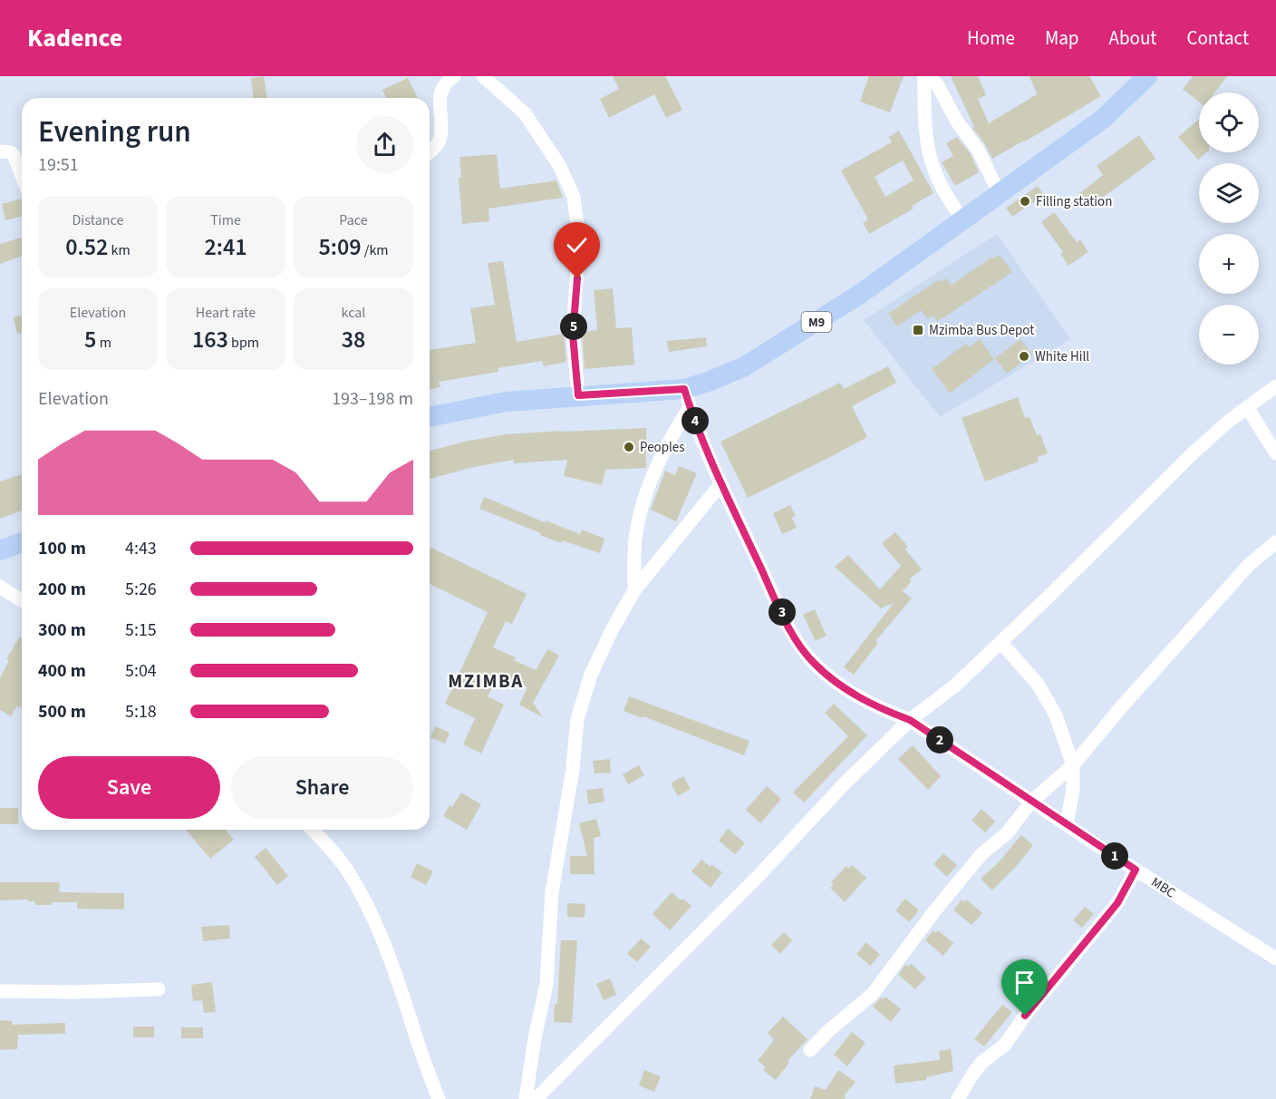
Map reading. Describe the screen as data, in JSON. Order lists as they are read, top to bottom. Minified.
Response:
{"streets":{"main road":["M9"],"street":["MBC"]},"crossings":[["M9","MBC"]],"districts":["MZIMBA"],"places":{"other":["Filling station","White Hill","Peoples"],"transit":["Mzimba Bus Depot"]},"page":{"header":"Kadence","nav":["Home","Map","About","Contact"],"map_buttons":["+","−"],"heading":["Evening run","19:51"],"stats":[["Distance","0.52 km"],["Time","2:41"],["Pace","5:09 /km"],["Elevation","5 m"],["Heart rate","163 bpm"],["kcal","38"]],"pins":["5","4","3","2","1"],"chart":["Elevation","193–198 m"],"list":[{"name":"100 m","note":"4:43"},{"name":"200 m","note":"5:26"},{"name":"300 m","note":"5:15"},{"name":"400 m","note":"5:04"},{"name":"500 m","note":"5:18"}],"buttons":["Save","Share"]}}
